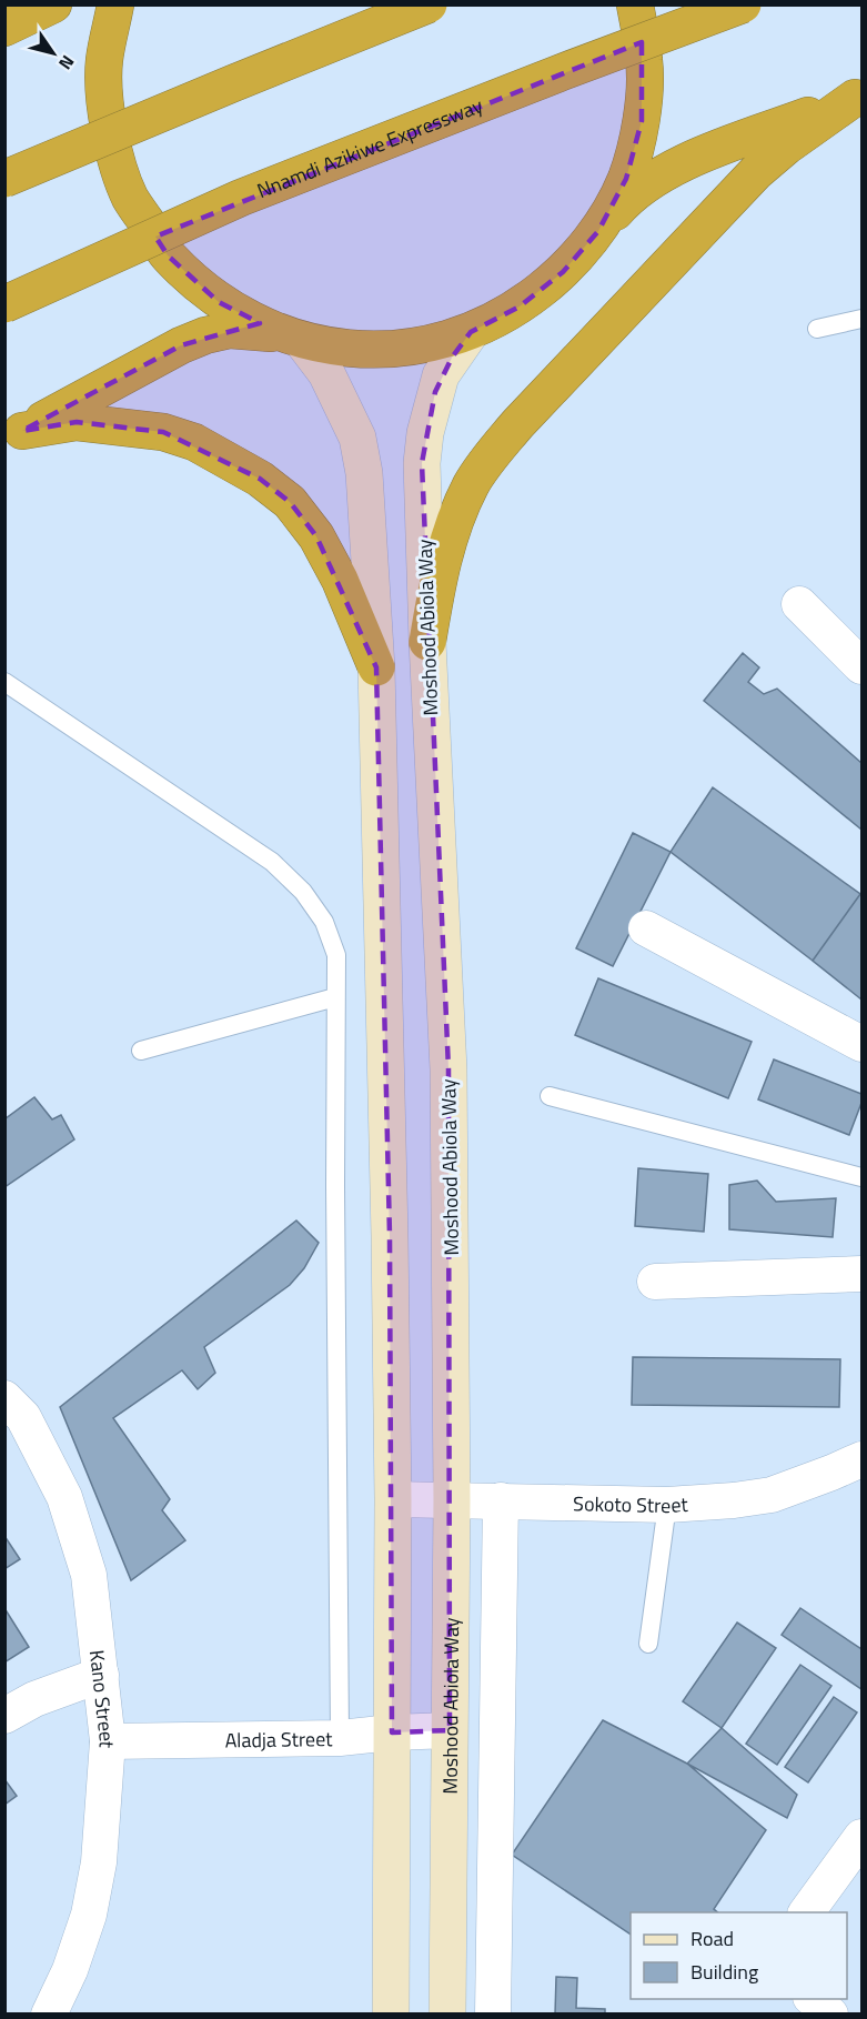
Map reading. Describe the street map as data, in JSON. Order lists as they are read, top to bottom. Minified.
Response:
{"streets":{"highway":["Nnamdi Azikiwe Expressway"],"main road":["Moshood Abiola Way"],"street":["Sokoto Street","Kano Street","Aladja Street"]},"crossings":[["Moshood Abiola Way","Sokoto Street"],["Moshood Abiola Way","Aladja Street"],["Kano Street","Aladja Street"]],"legend":["Road","Building"],"north":"bottom right"}
